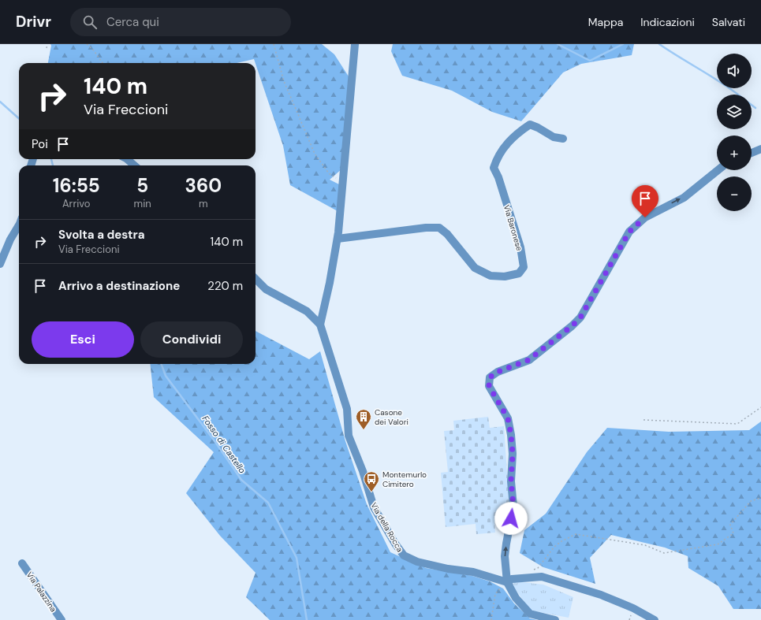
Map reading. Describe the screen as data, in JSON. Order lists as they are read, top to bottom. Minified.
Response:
{"streets":{"street":["Via Baronese","Via della Rocca","Via Palazzina"]},"water":["Fosso di Castello"],"places":{"building":["Casone dei Valori"],"bus stop":["Montemurlo Cimitero"]},"page":{"header":"Drivr","search":"Cerca qui","nav":["Mappa","Indicazioni","Salvati"],"map_buttons":["+","−"],"turn":["140 m","Via Freccioni"],"then":"Poi","eta":["16:55","Arrivo","5","min","360","m"],"list":[{"name":"Svolta a destra","note":"Via Freccioni","value":"140 m"},{"name":"Arrivo a destinazione","value":"220 m"}],"buttons":["Esci","Condividi"]}}
